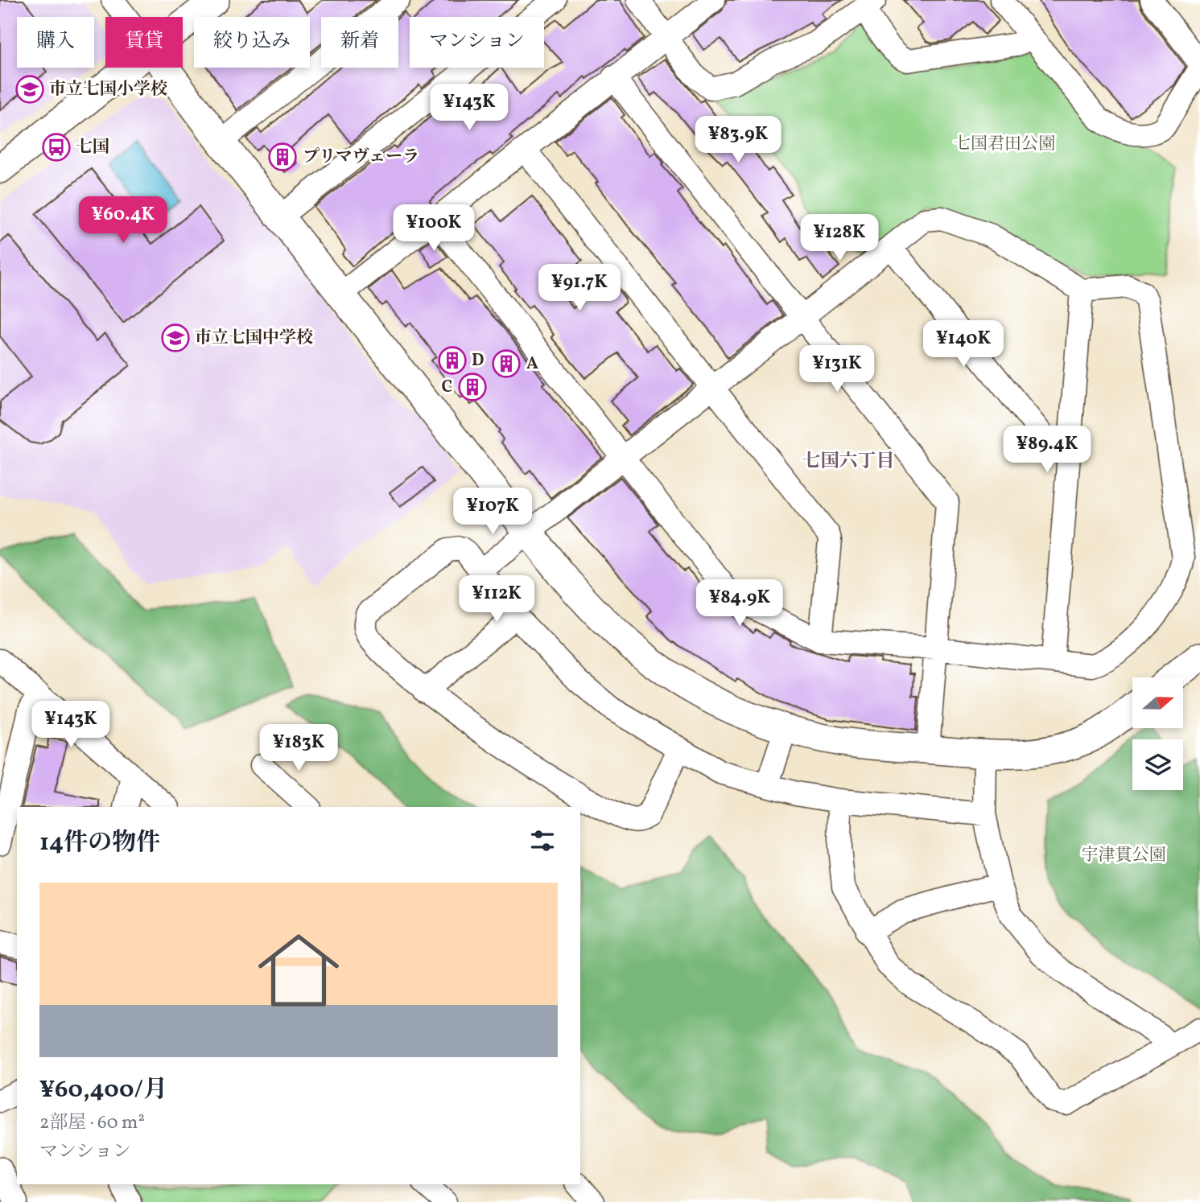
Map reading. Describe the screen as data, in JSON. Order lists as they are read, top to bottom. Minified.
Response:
{"districts":["七国六丁目"],"parks":["七国君田公園","宇津貫公園"],"places":{"school or university":["市立七国小学校","市立七国中学校"],"bus stop":["七国"],"building":["プリマヴェーラ","D","A","C"]},"north":"right","page":{"chip":["購入","賃貸","絞り込み","新着","マンション"],"price":["¥143K","¥83.9K","¥60.4K","¥100K","¥128K","¥91.7K","¥140K","¥131K","¥89.4K","¥107K","¥112K","¥84.9K","¥143K","¥183K"],"heading":"14件の物件","list":[{"name":"¥60,400/月","note":"2部屋 · 60 m² · マンション"}]}}
